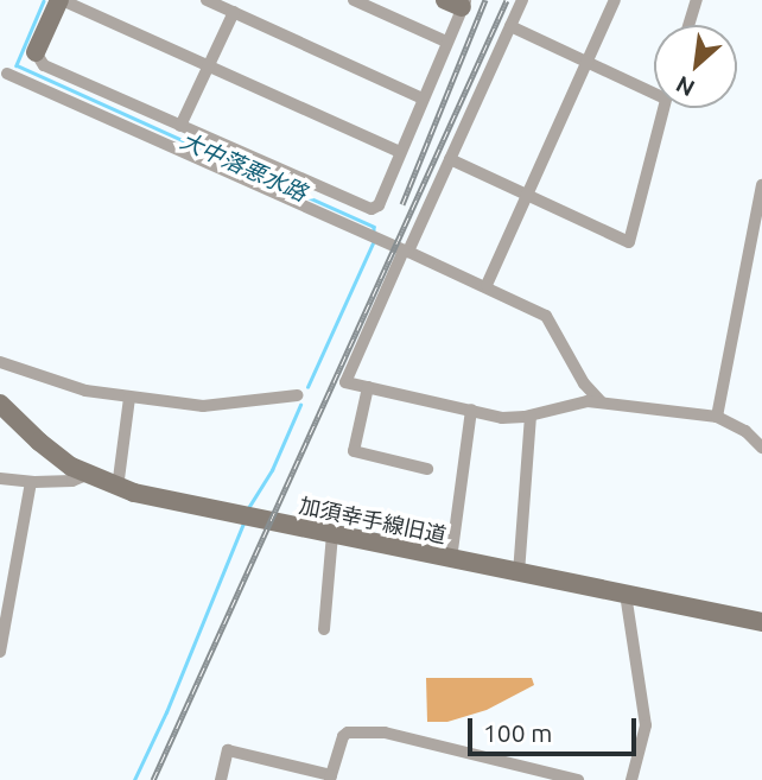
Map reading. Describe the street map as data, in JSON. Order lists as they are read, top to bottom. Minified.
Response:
{"streets":{"street":["加須幸手線旧道"]},"water":["大中落悪水路"],"scale_bar":"100 m","north":"bottom left"}
